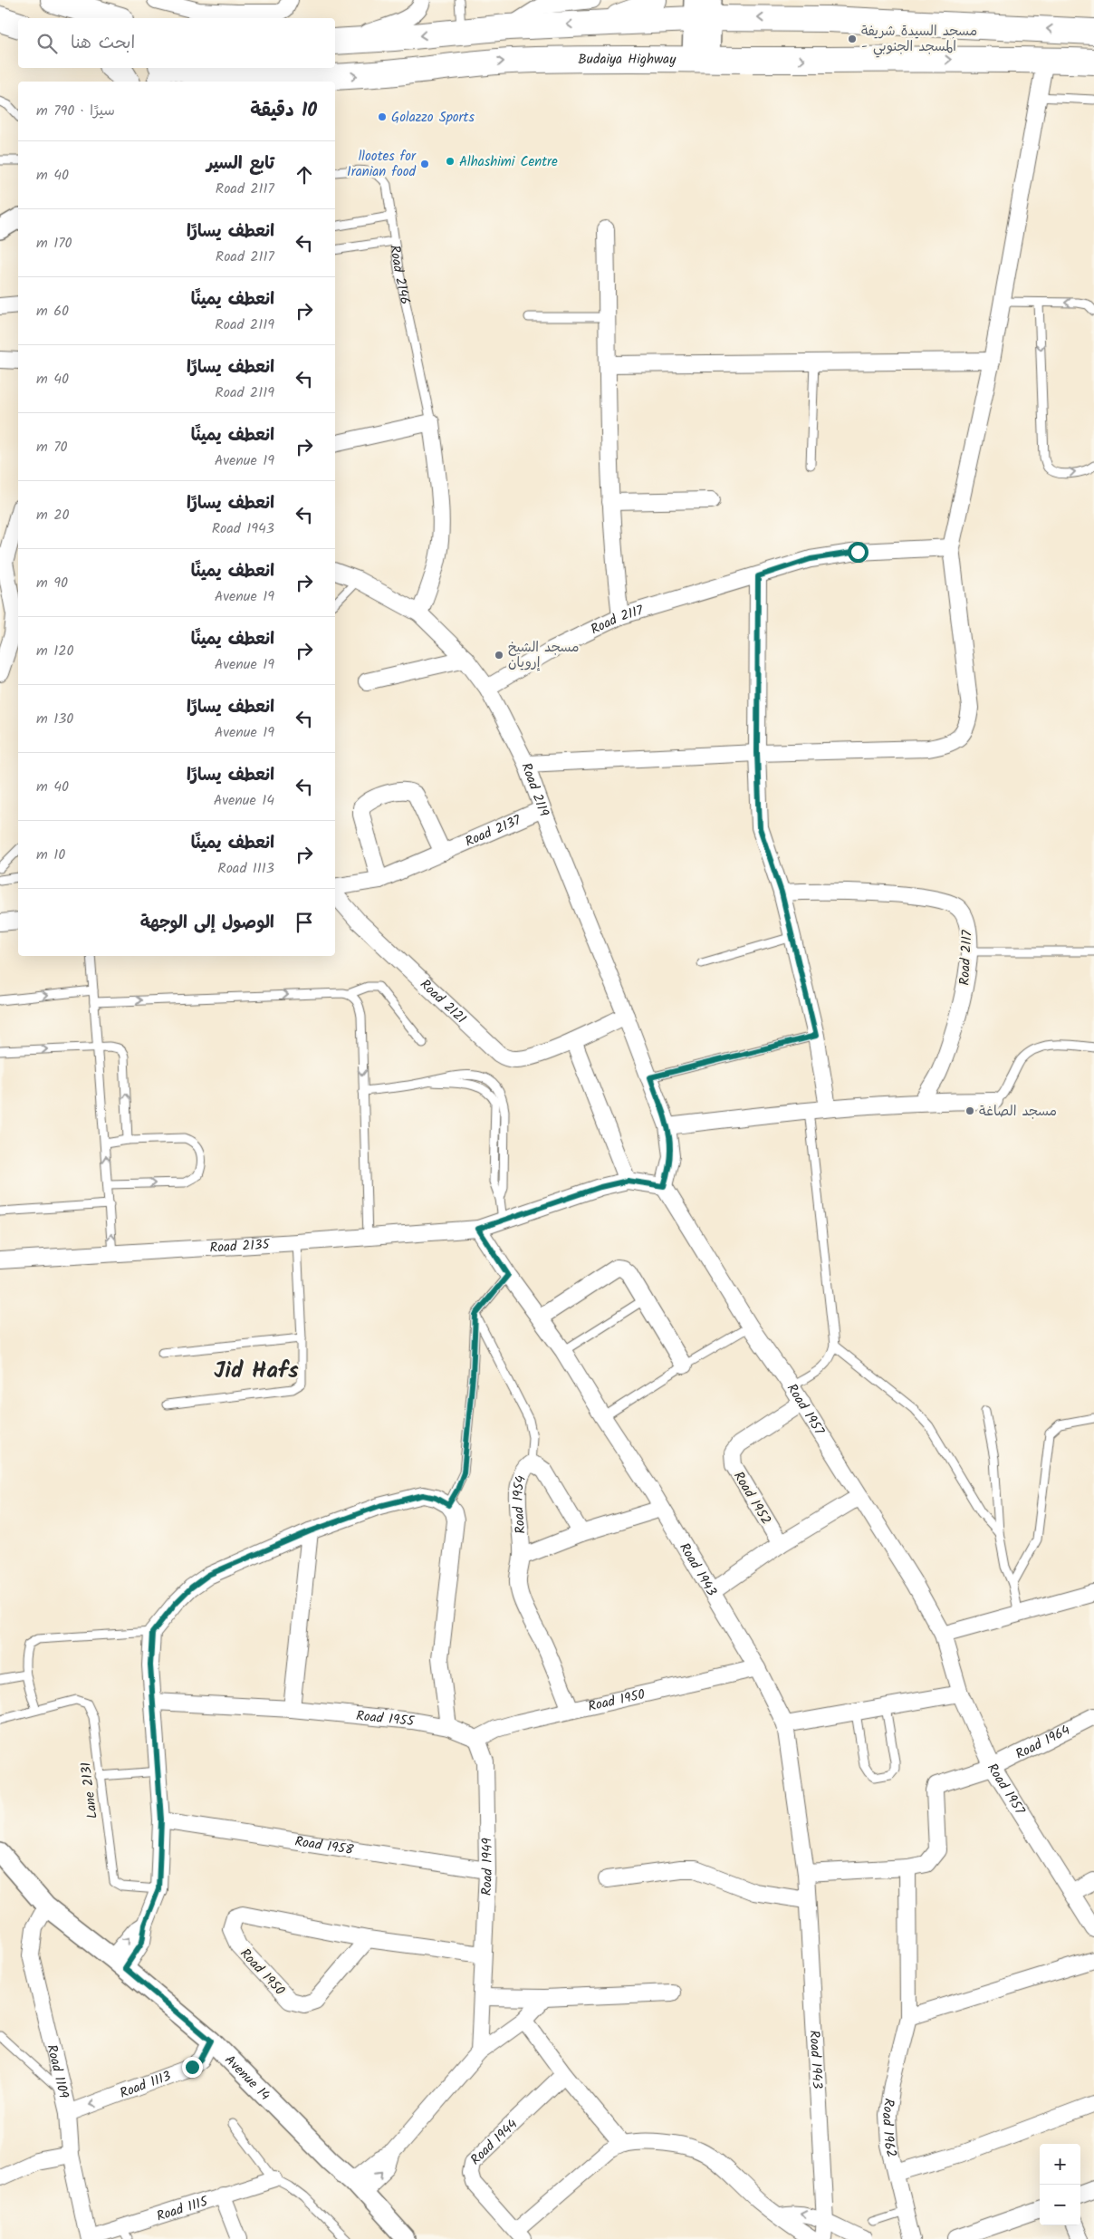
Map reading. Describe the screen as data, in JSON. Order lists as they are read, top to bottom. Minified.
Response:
{"streets":{"main road":["Budaiya Highway"],"street":["Road 2146","Road 2117","Road 2119","Road 2137","Road 2121","Road 2135","Road 1957","Road 1952","Road 1954","Road 1943","Road 1950","Road 1955","Road 1964","Road 1958","Road 1949","Road 1109","Avenue 14","Road 1113","Road 1962","Road 1944","Road 1115"],"lane":["Lane 2131"]},"crossings":[["Road 2146","Road 2119"],["Road 2117","Road 2119"],["Road 2119","Road 2137"],["Road 2119","Road 2121"],["Road 2119","Road 1957"],["Road 2135","Road 1943"],["Road 1957","Road 1952"],["Road 1957","Road 1964"],["Road 1954","Road 1943"],["Road 1954","Road 1950"],["Road 1943","Road 1950"],["Road 1950","Road 1955"],["Road 1950","Road 1949"],["Road 1955","Road 1949"],["Road 1964","Road 1962"],["Road 1958","Road 1949"],["Road 1109","Avenue 14"],["Road 1109","Road 1113"],["Road 1109","Road 1115"],["Avenue 14","Road 1113"]],"one_way":["Road 1113"],"districts":["Jid Hafs"],"places":["مسجد السيدة شريفة - المسجد الجنوبي","Golazzo Sports","Alhashimi Centre","llootes for Iranian food","مسجد الشيخ إرويان","مسجد الصاغة"],"page":{"search":"ابحث هنا","heading":["10 دقيقة","سيرًا · 790 m"],"list":[["تابع السير","Road 2117","40 m"],["انعطف يسارًا","Road 2117","170 m"],["انعطف يمينًا","Road 2119","60 m"],["انعطف يسارًا","Road 2119","40 m"],["انعطف يمينًا","Avenue 19","70 m"],["انعطف يسارًا","Road 1943","20 m"],["انعطف يمينًا","Avenue 19","90 m"],["انعطف يمينًا","Avenue 19","120 m"],["انعطف يسارًا","Avenue 19","130 m"],["انعطف يسارًا","Avenue 14","40 m"],["انعطف يمينًا","Road 1113","10 m"],"الوصول إلى الوجهة"],"map_buttons":["+","−"]}}
